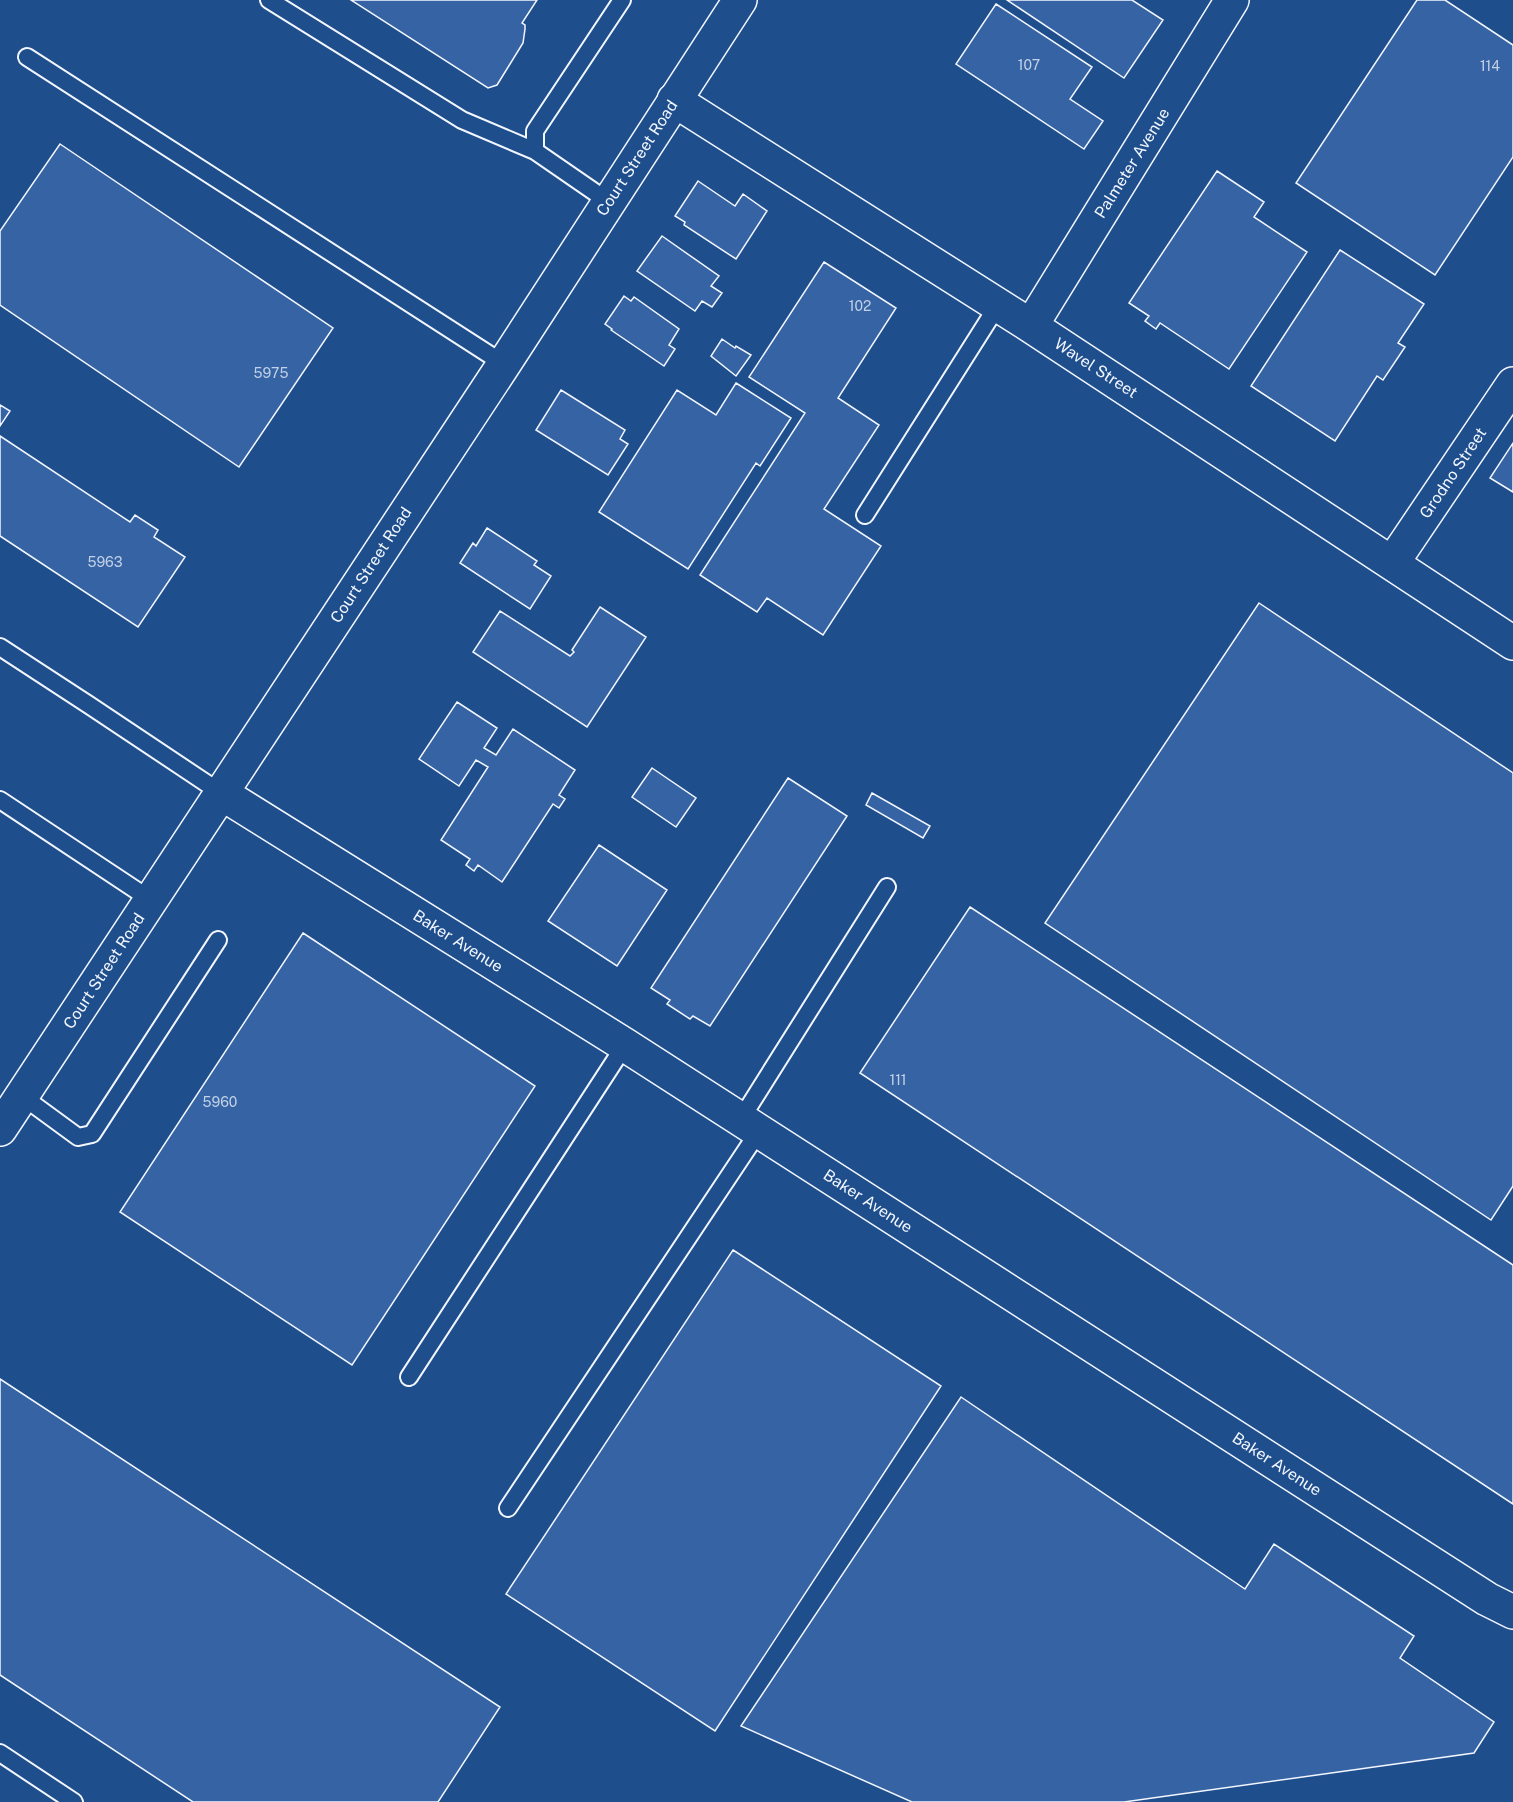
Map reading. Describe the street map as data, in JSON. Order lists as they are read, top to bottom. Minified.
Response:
{"streets":{"street":["Court Street Road","Palmeter Avenue","Wavel Street","Grodno Street","Baker Avenue"]},"crossings":[["Court Street Road","Wavel Street"],["Court Street Road","Baker Avenue"],["Palmeter Avenue","Wavel Street"],["Wavel Street","Grodno Street"]],"house_numbers":["107","114","102","5975","5963","111","5960"]}
